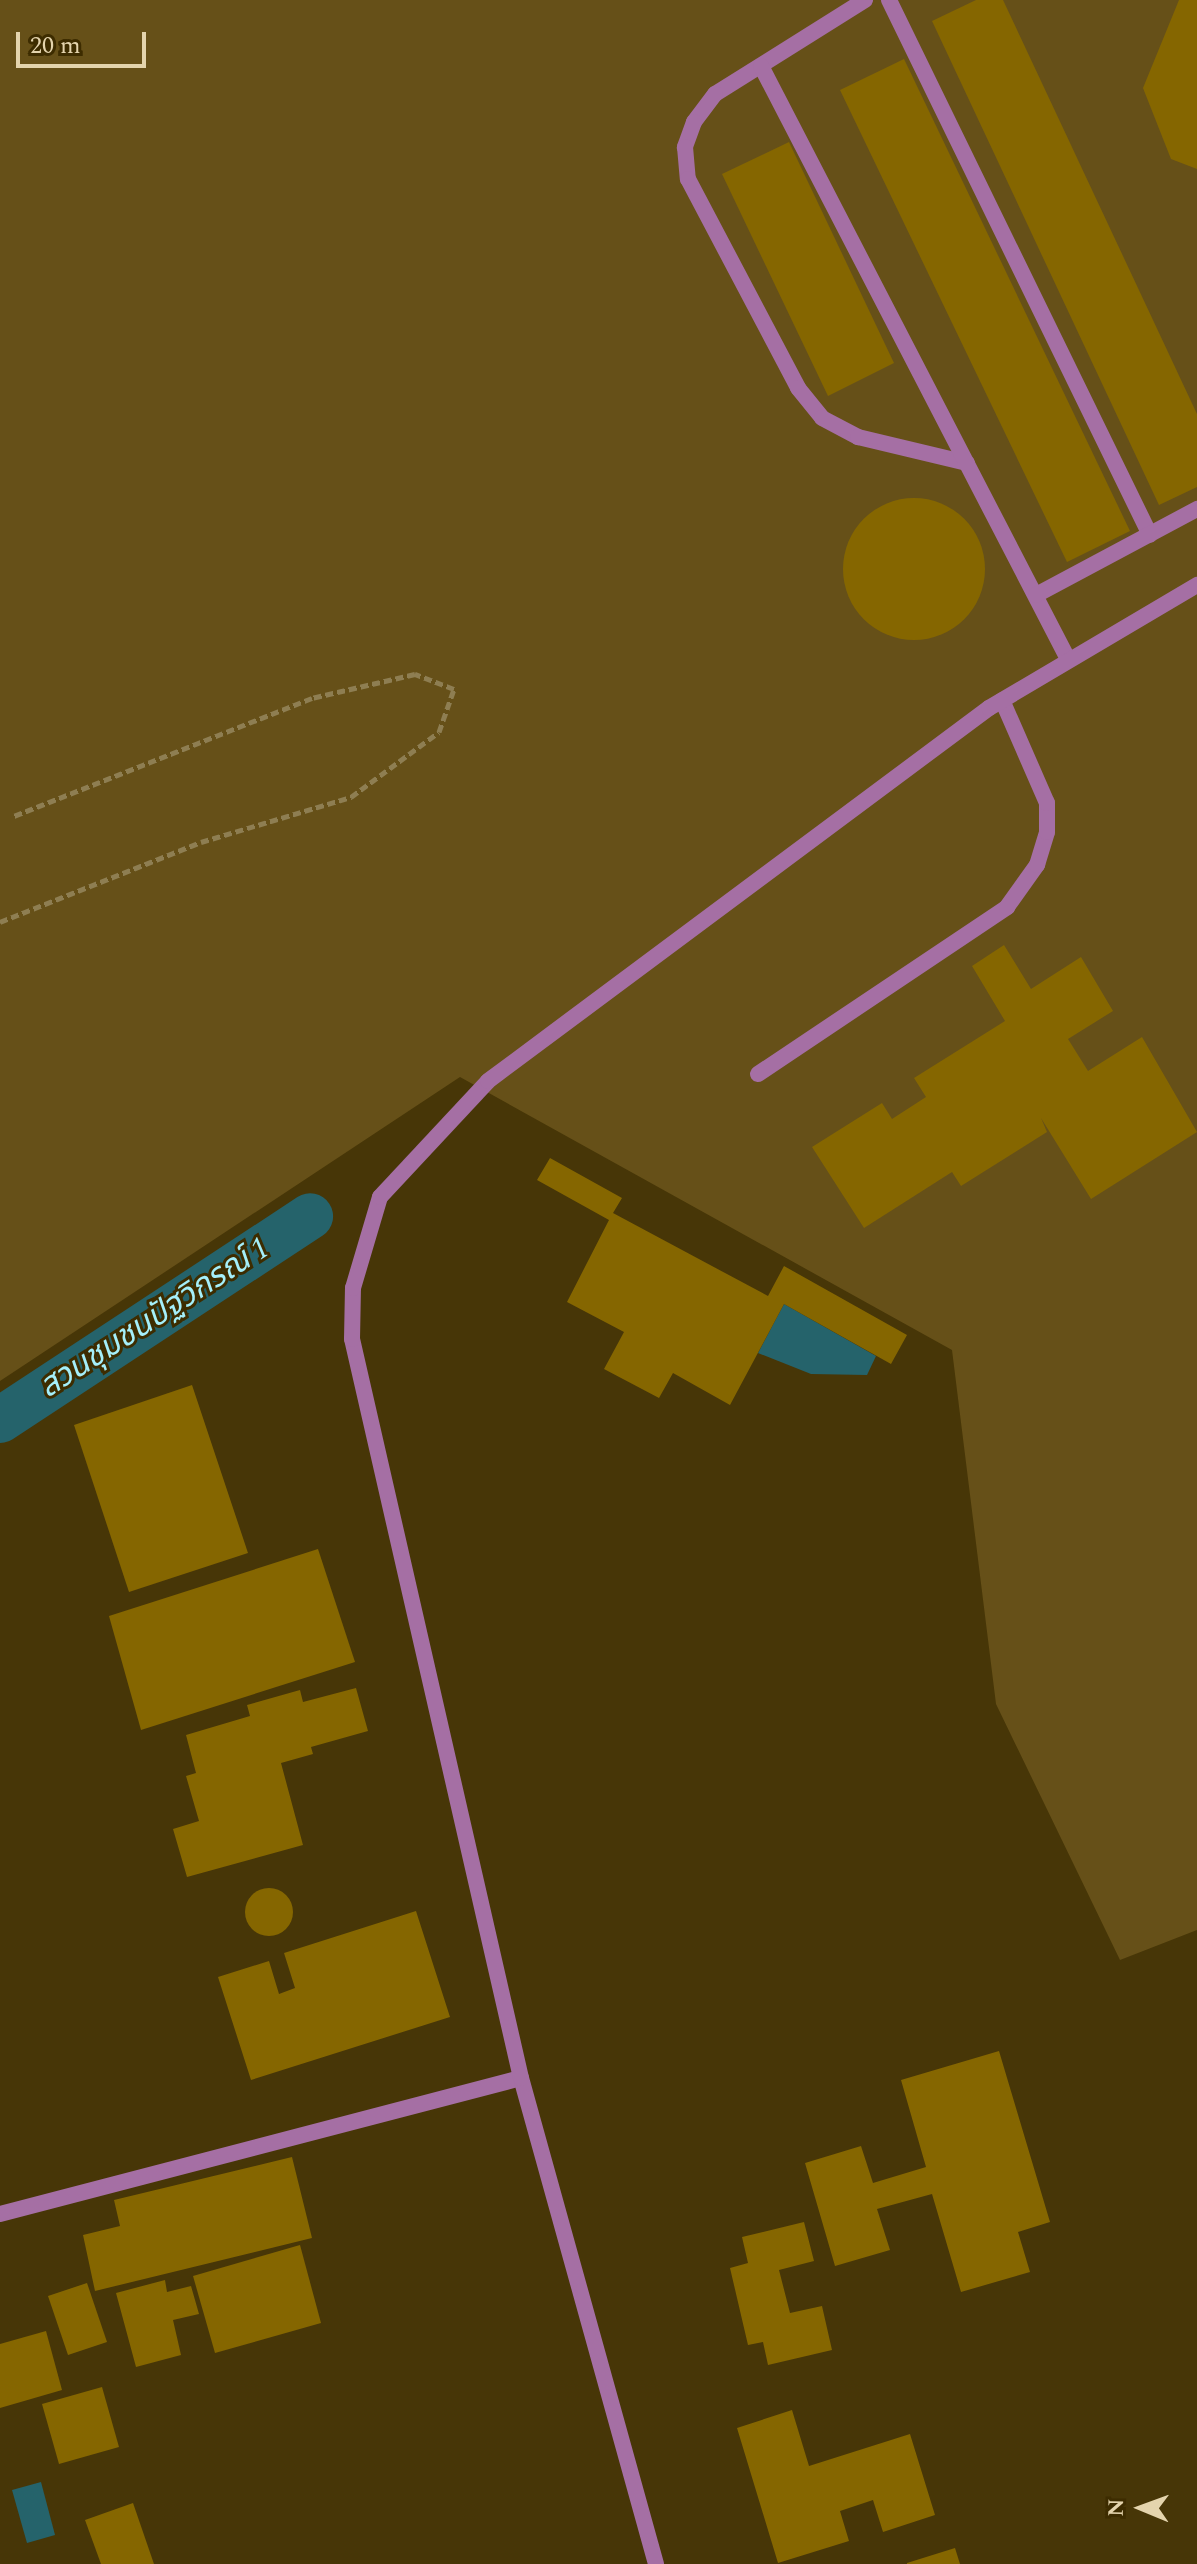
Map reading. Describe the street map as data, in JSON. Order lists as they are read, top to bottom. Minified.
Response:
{"water":["สวนชุมชนปัฐวิกรณ์ 1"],"scale_bar":"20 m","north":"left"}
